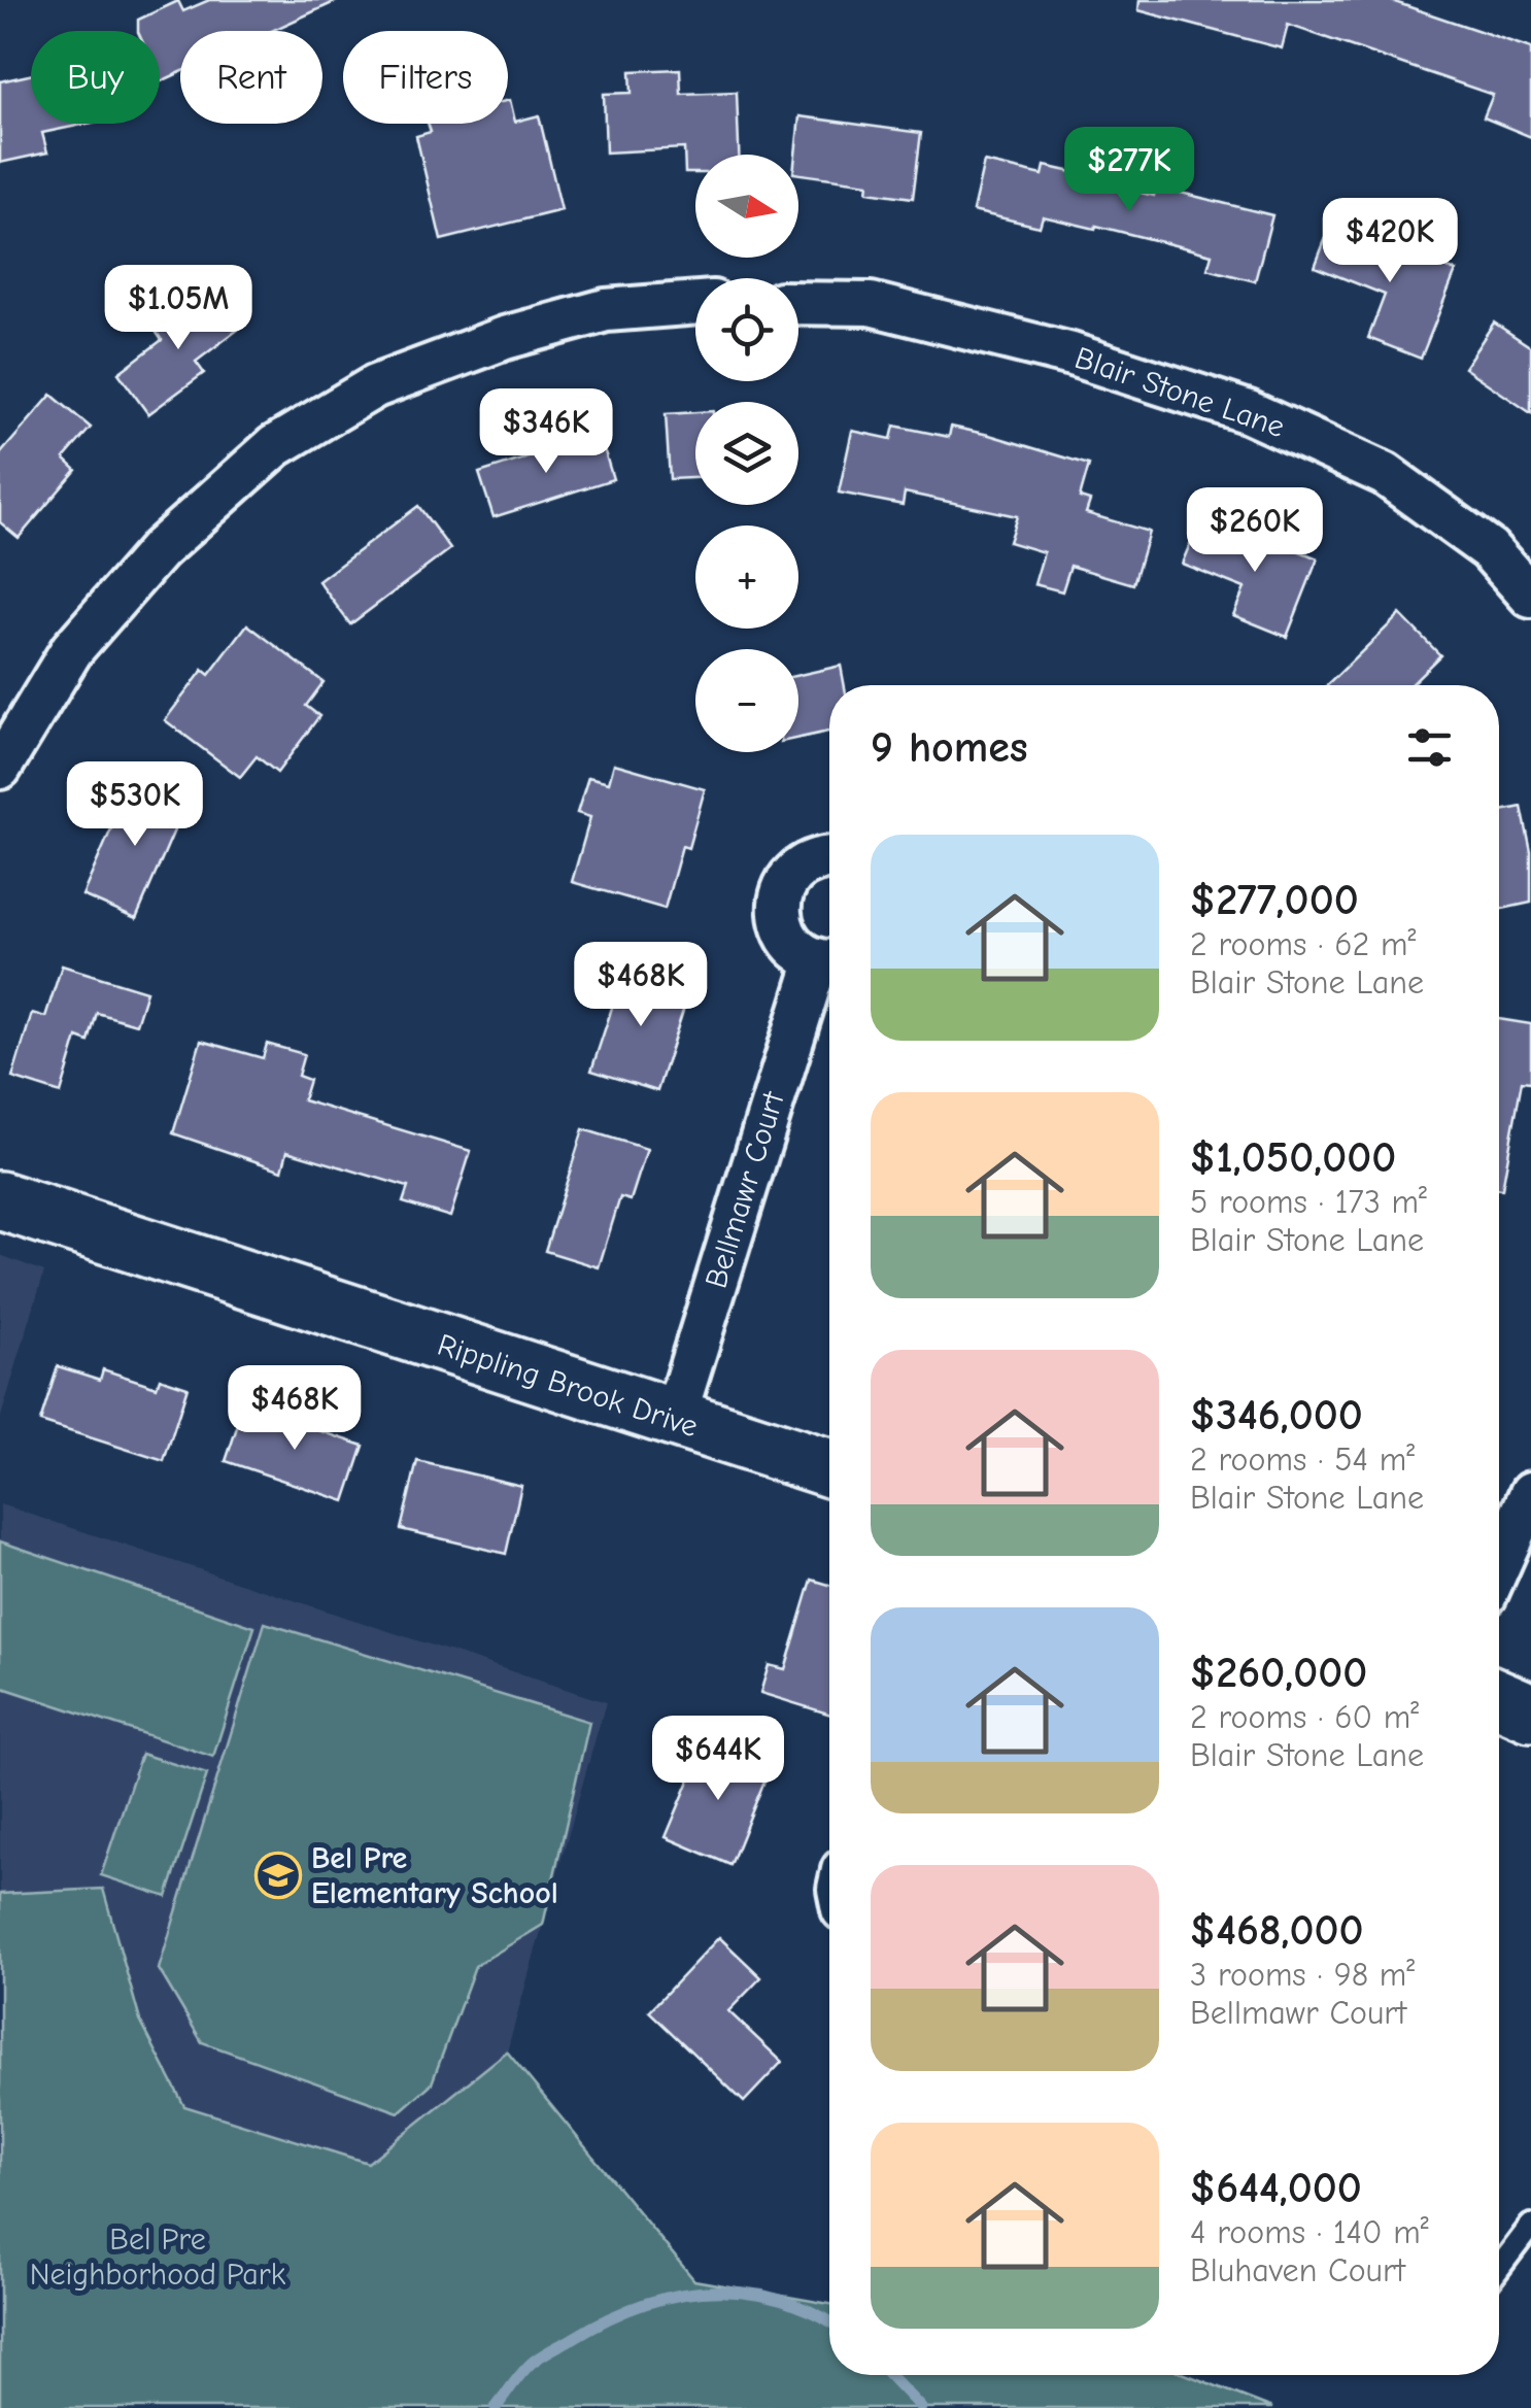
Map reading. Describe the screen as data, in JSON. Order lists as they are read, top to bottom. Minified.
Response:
{"streets":{"street":["Blair Stone Lane","Bellmawr Court","Rippling Brook Drive"]},"crossings":[["Bellmawr Court","Rippling Brook Drive"]],"parks":["Bel Pre Neighborhood Park"],"places":{"school or university":["Bel Pre Elementary School"]},"north":"right","page":{"chip":["Buy","Rent","Filters"],"price":["$277K","$420K","$1.05M","$346K","$260K","$530K","$468K","$468K","$644K"],"map_buttons":["+","−"],"heading":"9 homes","list":[{"name":"$277,000","note":"2 rooms · 62 m² · Blair Stone Lane"},{"name":"$1,050,000","note":"5 rooms · 173 m² · Blair Stone Lane"},{"name":"$346,000","note":"2 rooms · 54 m² · Blair Stone Lane"},{"name":"$260,000","note":"2 rooms · 60 m² · Blair Stone Lane"},{"name":"$468,000","note":"3 rooms · 98 m² · Bellmawr Court"},{"name":"$644,000","note":"4 rooms · 140 m² · Bluhaven Court"}]}}
